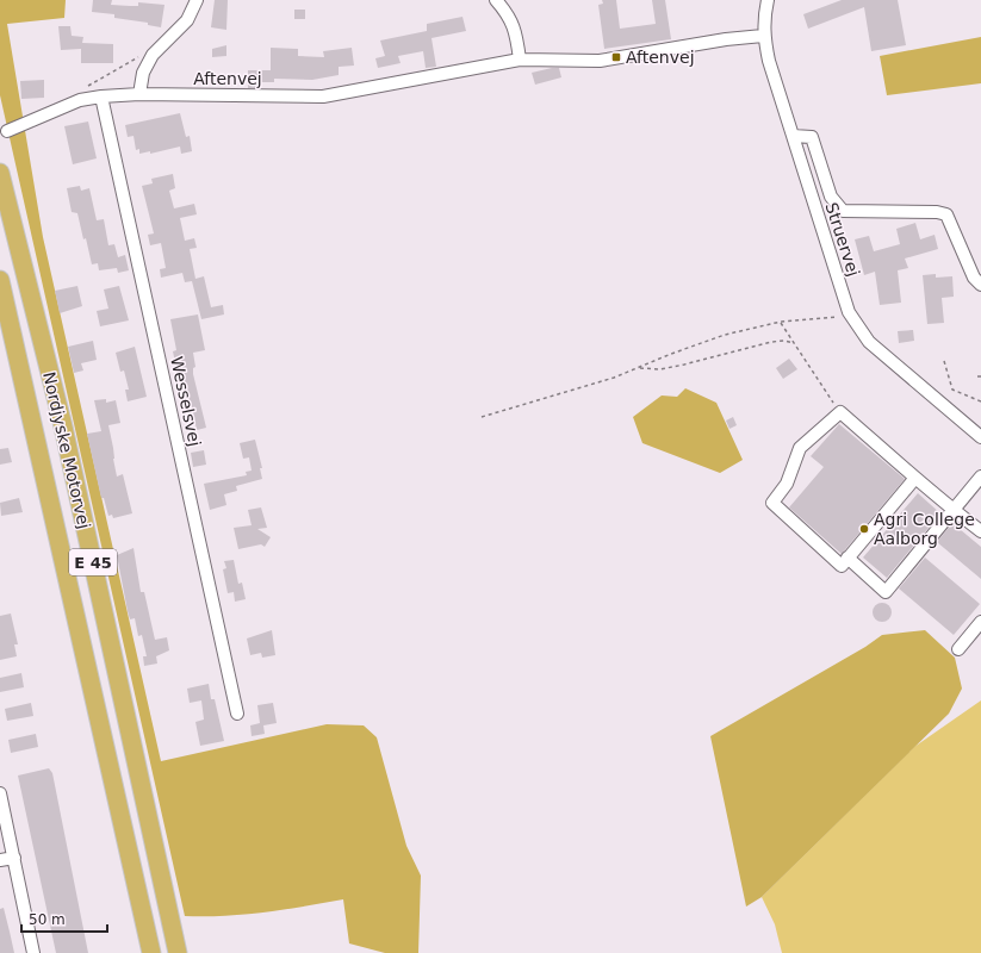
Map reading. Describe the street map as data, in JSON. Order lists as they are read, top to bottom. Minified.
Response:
{"streets":{"highway":["Nordjyske Motorvej","E 45"],"street":["Aftenvej","Struervej","Wesselsvej"]},"crossings":[["Aftenvej","Struervej"],["Aftenvej","Wesselsvej"]],"places":{"transit":["Aftenvej"],"other":["Agri College Aalborg"]},"scale_bar":"50 m"}
